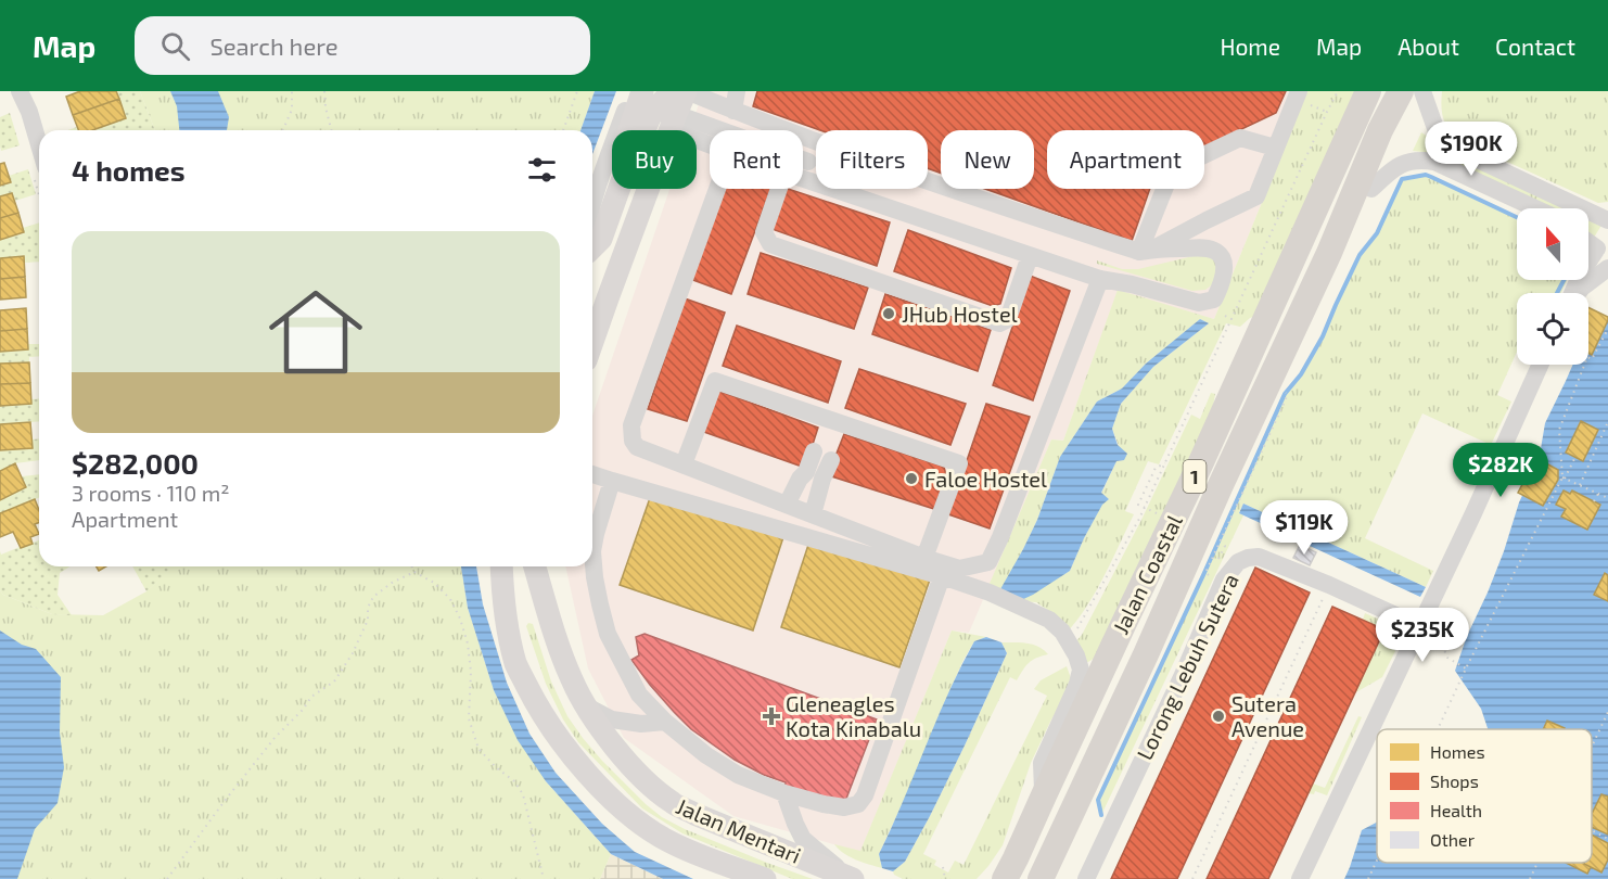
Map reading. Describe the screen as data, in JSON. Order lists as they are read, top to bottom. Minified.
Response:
{"streets":{"highway":["1","Jalan Coastal"],"main road":["Jalan Mentari"],"street":["Lorong Lebuh Sutera"]},"places":{"other":["JHub Hostel","Faloe Hostel","Sutera Avenue"],"health":["Gleneagles Kota Kinabalu"]},"legend":["Homes","Shops","Health","Other"],"north":"top","page":{"header":"Map","search":"Search here","nav":["Home","Map","About","Contact"],"price":["$190K","$282K","$119K","$235K"],"chip":["Buy","Rent","Filters","New","Apartment"],"heading":"4 homes","list":[{"name":"$282,000","note":"3 rooms · 110 m² · Apartment"}]}}
